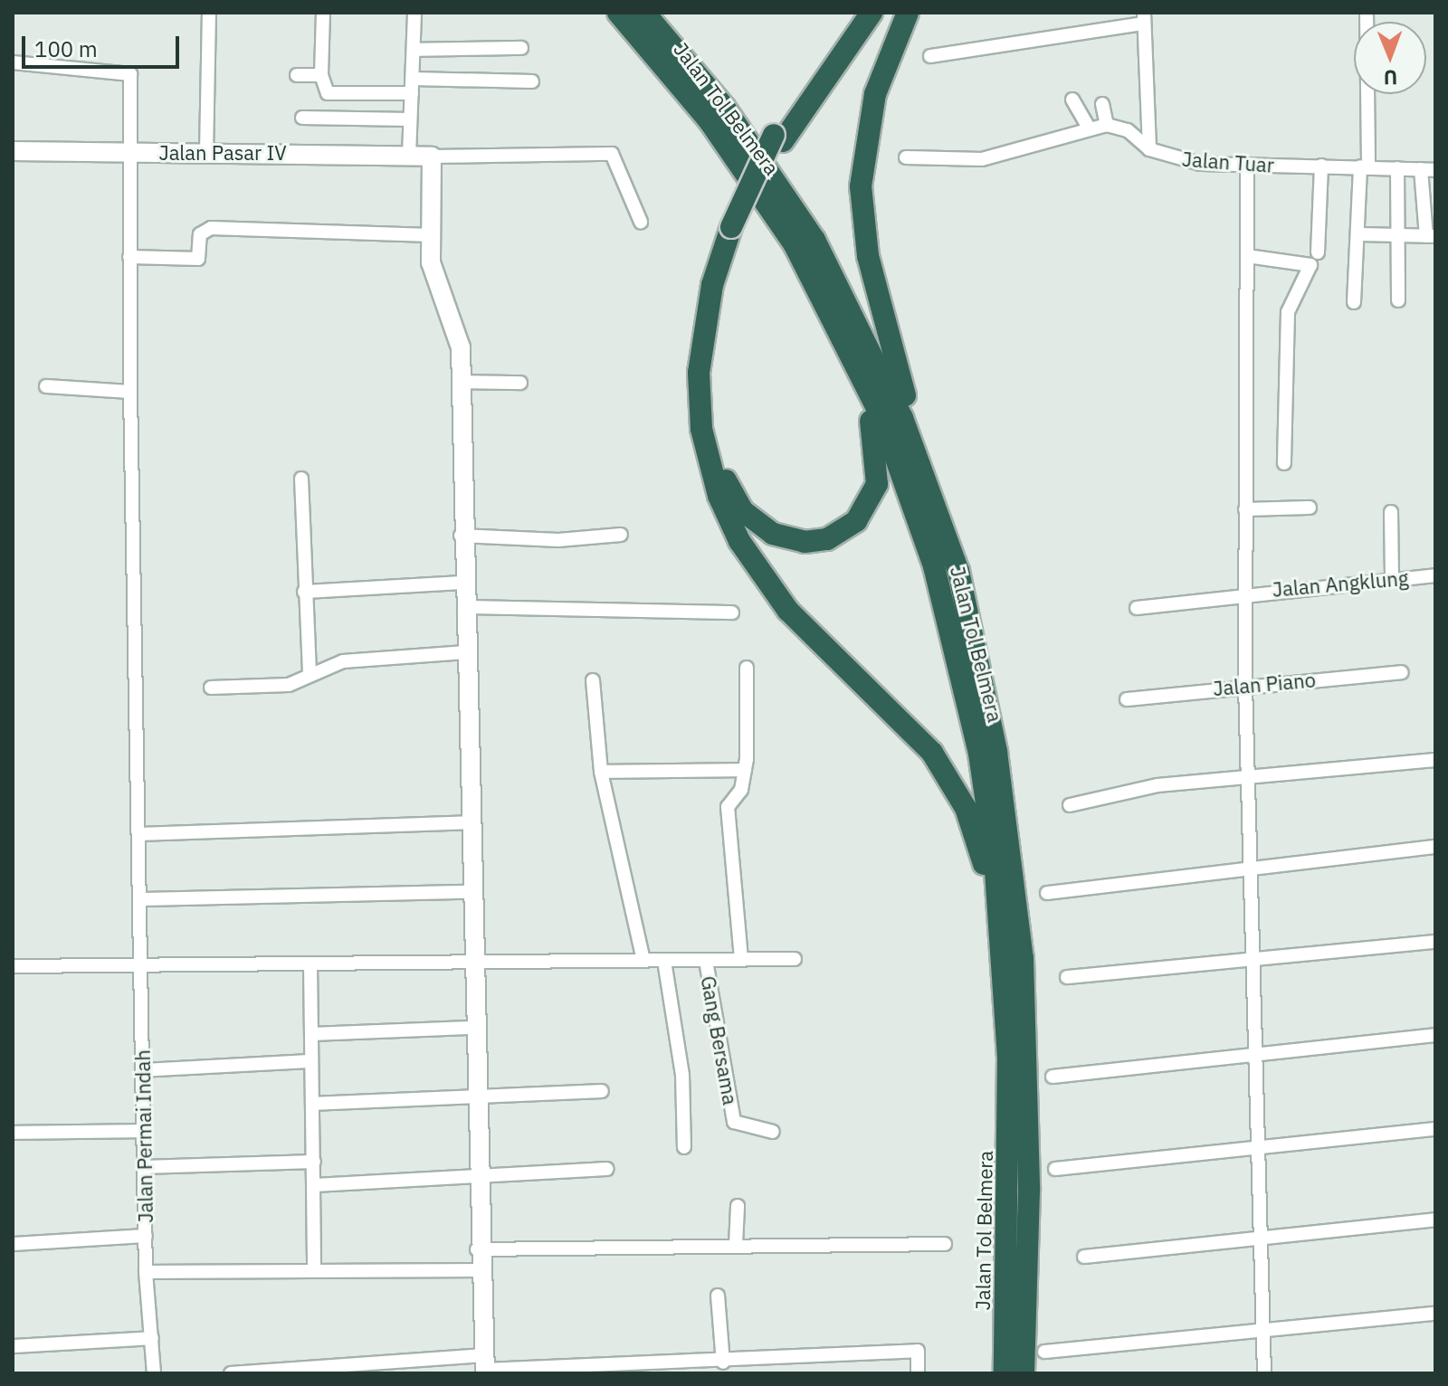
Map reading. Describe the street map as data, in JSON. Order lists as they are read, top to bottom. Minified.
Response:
{"streets":{"highway":["Jalan Tol Belmera"],"street":["Jalan Pasar IV","Jalan Tuar","Jalan Angklung","Jalan Piano","Gang Bersama","Jalan Permai Indah"]},"crossings":[["Jalan Pasar IV","Jalan Permai Indah"]],"scale_bar":"100 m","north":"bottom"}
